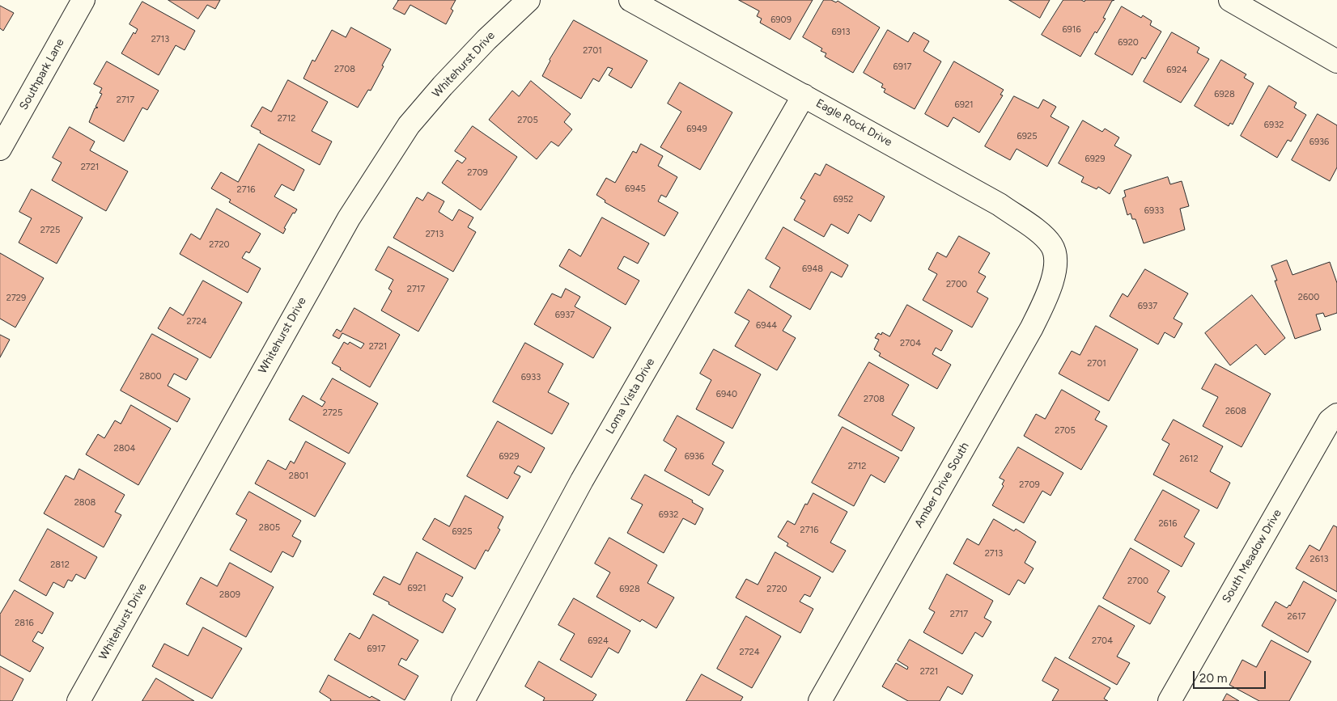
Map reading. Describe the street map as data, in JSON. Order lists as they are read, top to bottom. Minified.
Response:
{"streets":{"street":["Whitehurst Drive","Southpark Lane","Eagle Rock Drive","Loma Vista Drive","Amber Drive South","South Meadow Drive"]},"crossings":[["Eagle Rock Drive","Loma Vista Drive"],["Eagle Rock Drive","Amber Drive South"]],"house_numbers":["6909","6916","6913","2713","6920","2701","6917","2708","6924","6928","2717","6921","2712","2705","6932","6949","6925","6936","6929","2721","2709","6945","2716","6952","6933","2725","2713","2720","6948","2700","2717","2600","2729","6937","6937","2724","6944","2704","2721","2701","2800","6933","6940","2708","2608","2725","2705","2804","6929","6936","2612","2712","2801","2709","2808","6932","2616","2805","2716","6925","2713","2613","2812","2700","6921","6928","2720","2809","2717","2617","2816","6924","2704","6917","2724","2721"],"scale_bar":"20 m"}
